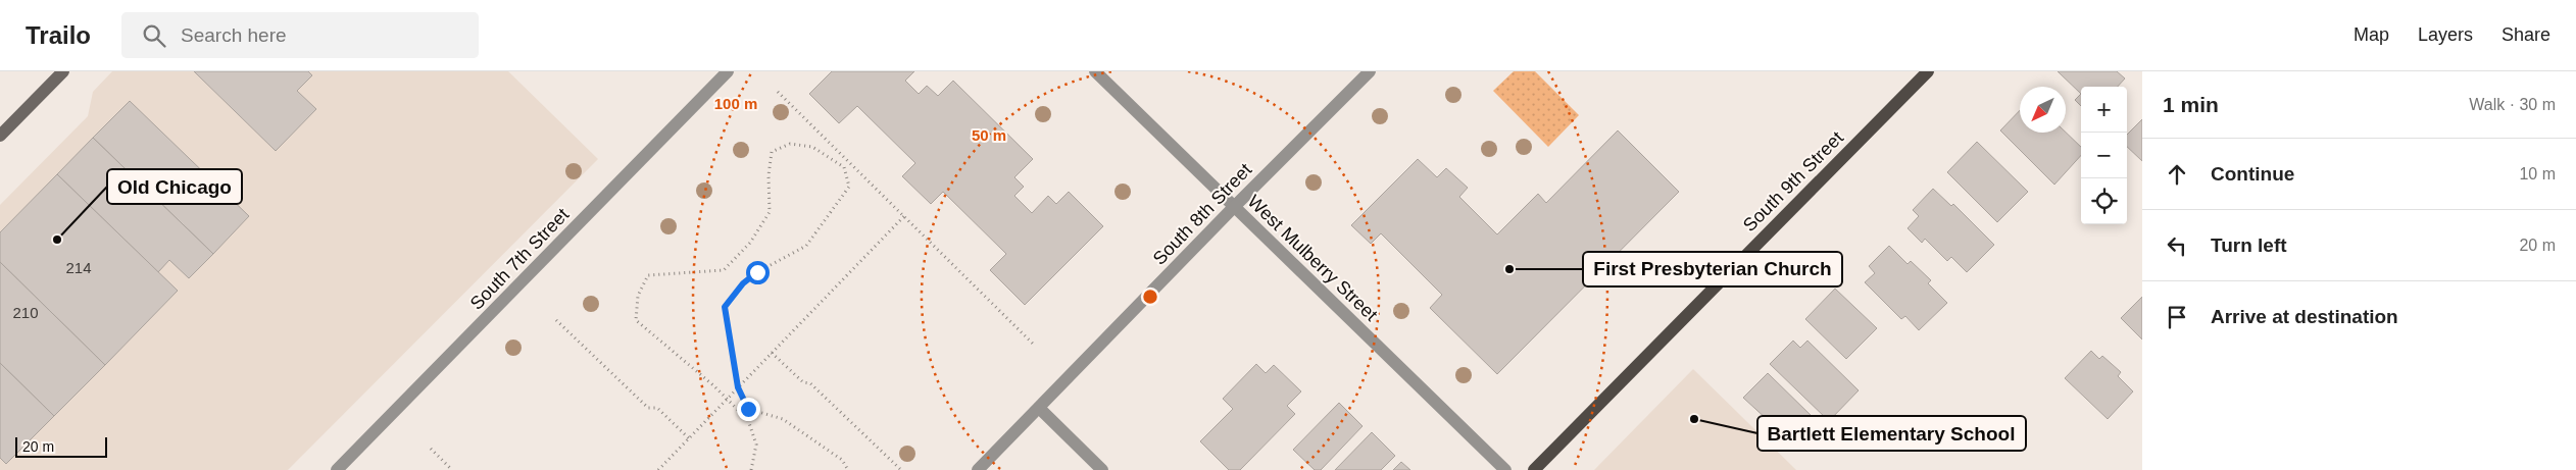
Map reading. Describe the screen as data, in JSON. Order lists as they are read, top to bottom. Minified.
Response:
{"streets":{"main road":["South 9th Street"],"street":["South 8th Street","West Mulberry Street","South 7th Street"]},"crossings":[["South 8th Street","West Mulberry Street"]],"places":["Old Chicago","First Presbyterian Church","Bartlett Elementary School"],"house_numbers":["214","210"],"scale_bar":"20 m","north":"bottom left","page":{"header":"Trailo","search":"Search here","nav":["Map","Layers","Share"],"heading":["1 min","Walk · 30 m"],"map_buttons":["+","−"],"list":[["Continue","10 m"],["Turn left","20 m"],"Arrive at destination"],"scale":"20 m"},"rings":["100 m","50 m"]}
